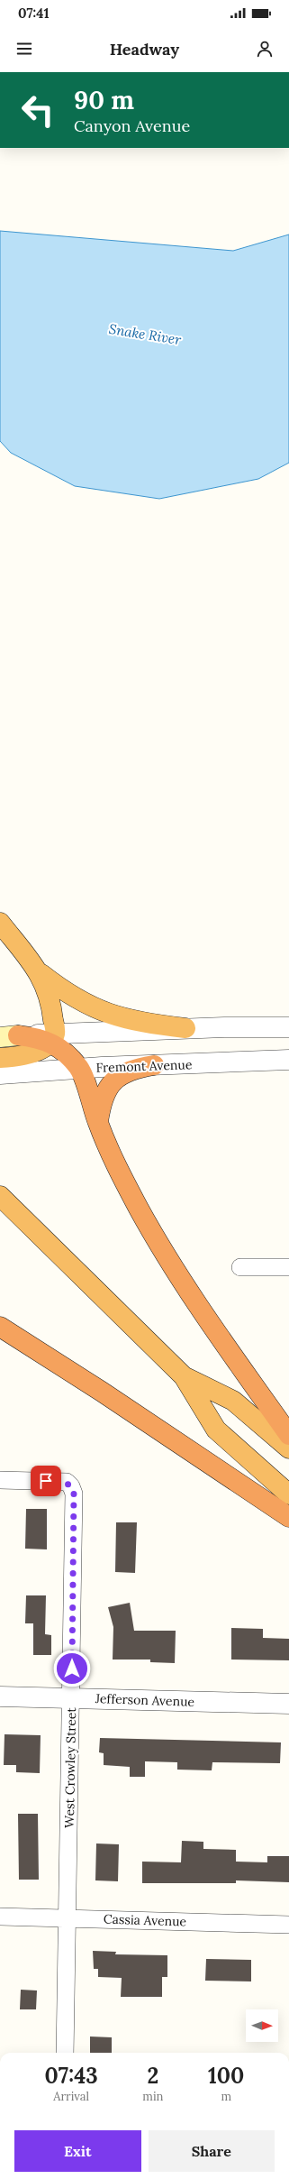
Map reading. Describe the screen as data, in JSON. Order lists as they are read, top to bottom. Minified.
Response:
{"streets":{"street":["Fremont Avenue","Jefferson Avenue","West Crowley Street","Cassia Avenue"]},"crossings":[["Jefferson Avenue","West Crowley Street"],["West Crowley Street","Cassia Avenue"]],"water":["Snake River"],"north":"right","page":{"status":"07:41","header":"Headway","turn":["90 m","Canyon Avenue"],"eta":["07:43","Arrival","2","min","100","m"],"buttons":["Exit","Share"]}}
